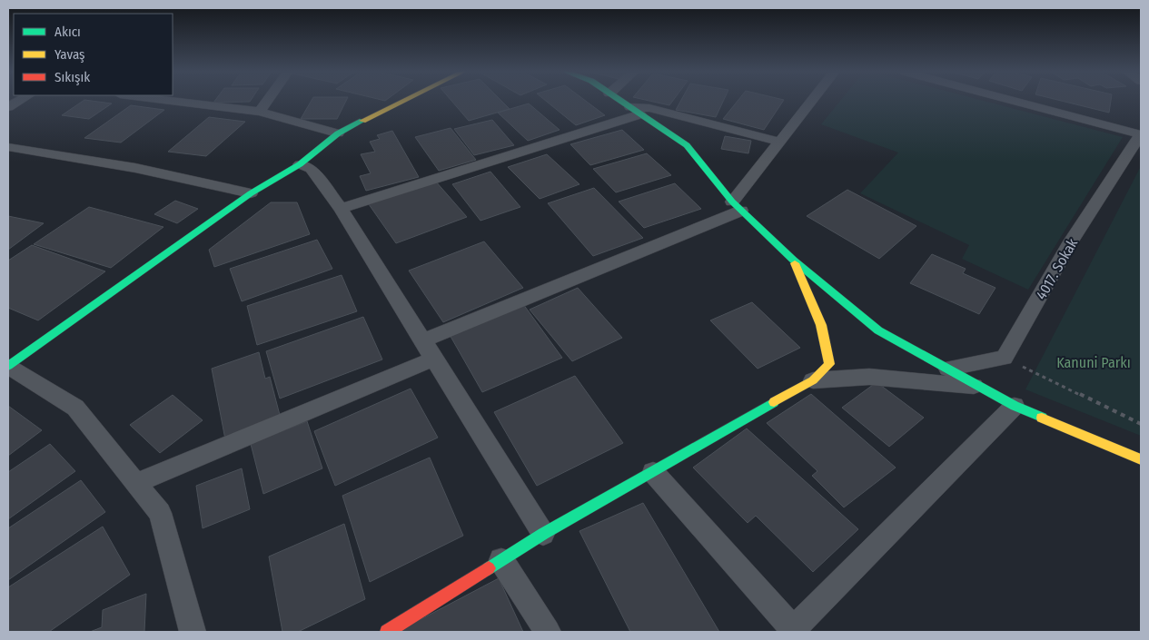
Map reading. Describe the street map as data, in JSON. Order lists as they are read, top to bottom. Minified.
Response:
{"streets":{"street":["4017. Sokak"]},"parks":["Kanuni Parkı"],"legend":["Akıcı","Yavaş","Sıkışık"]}
